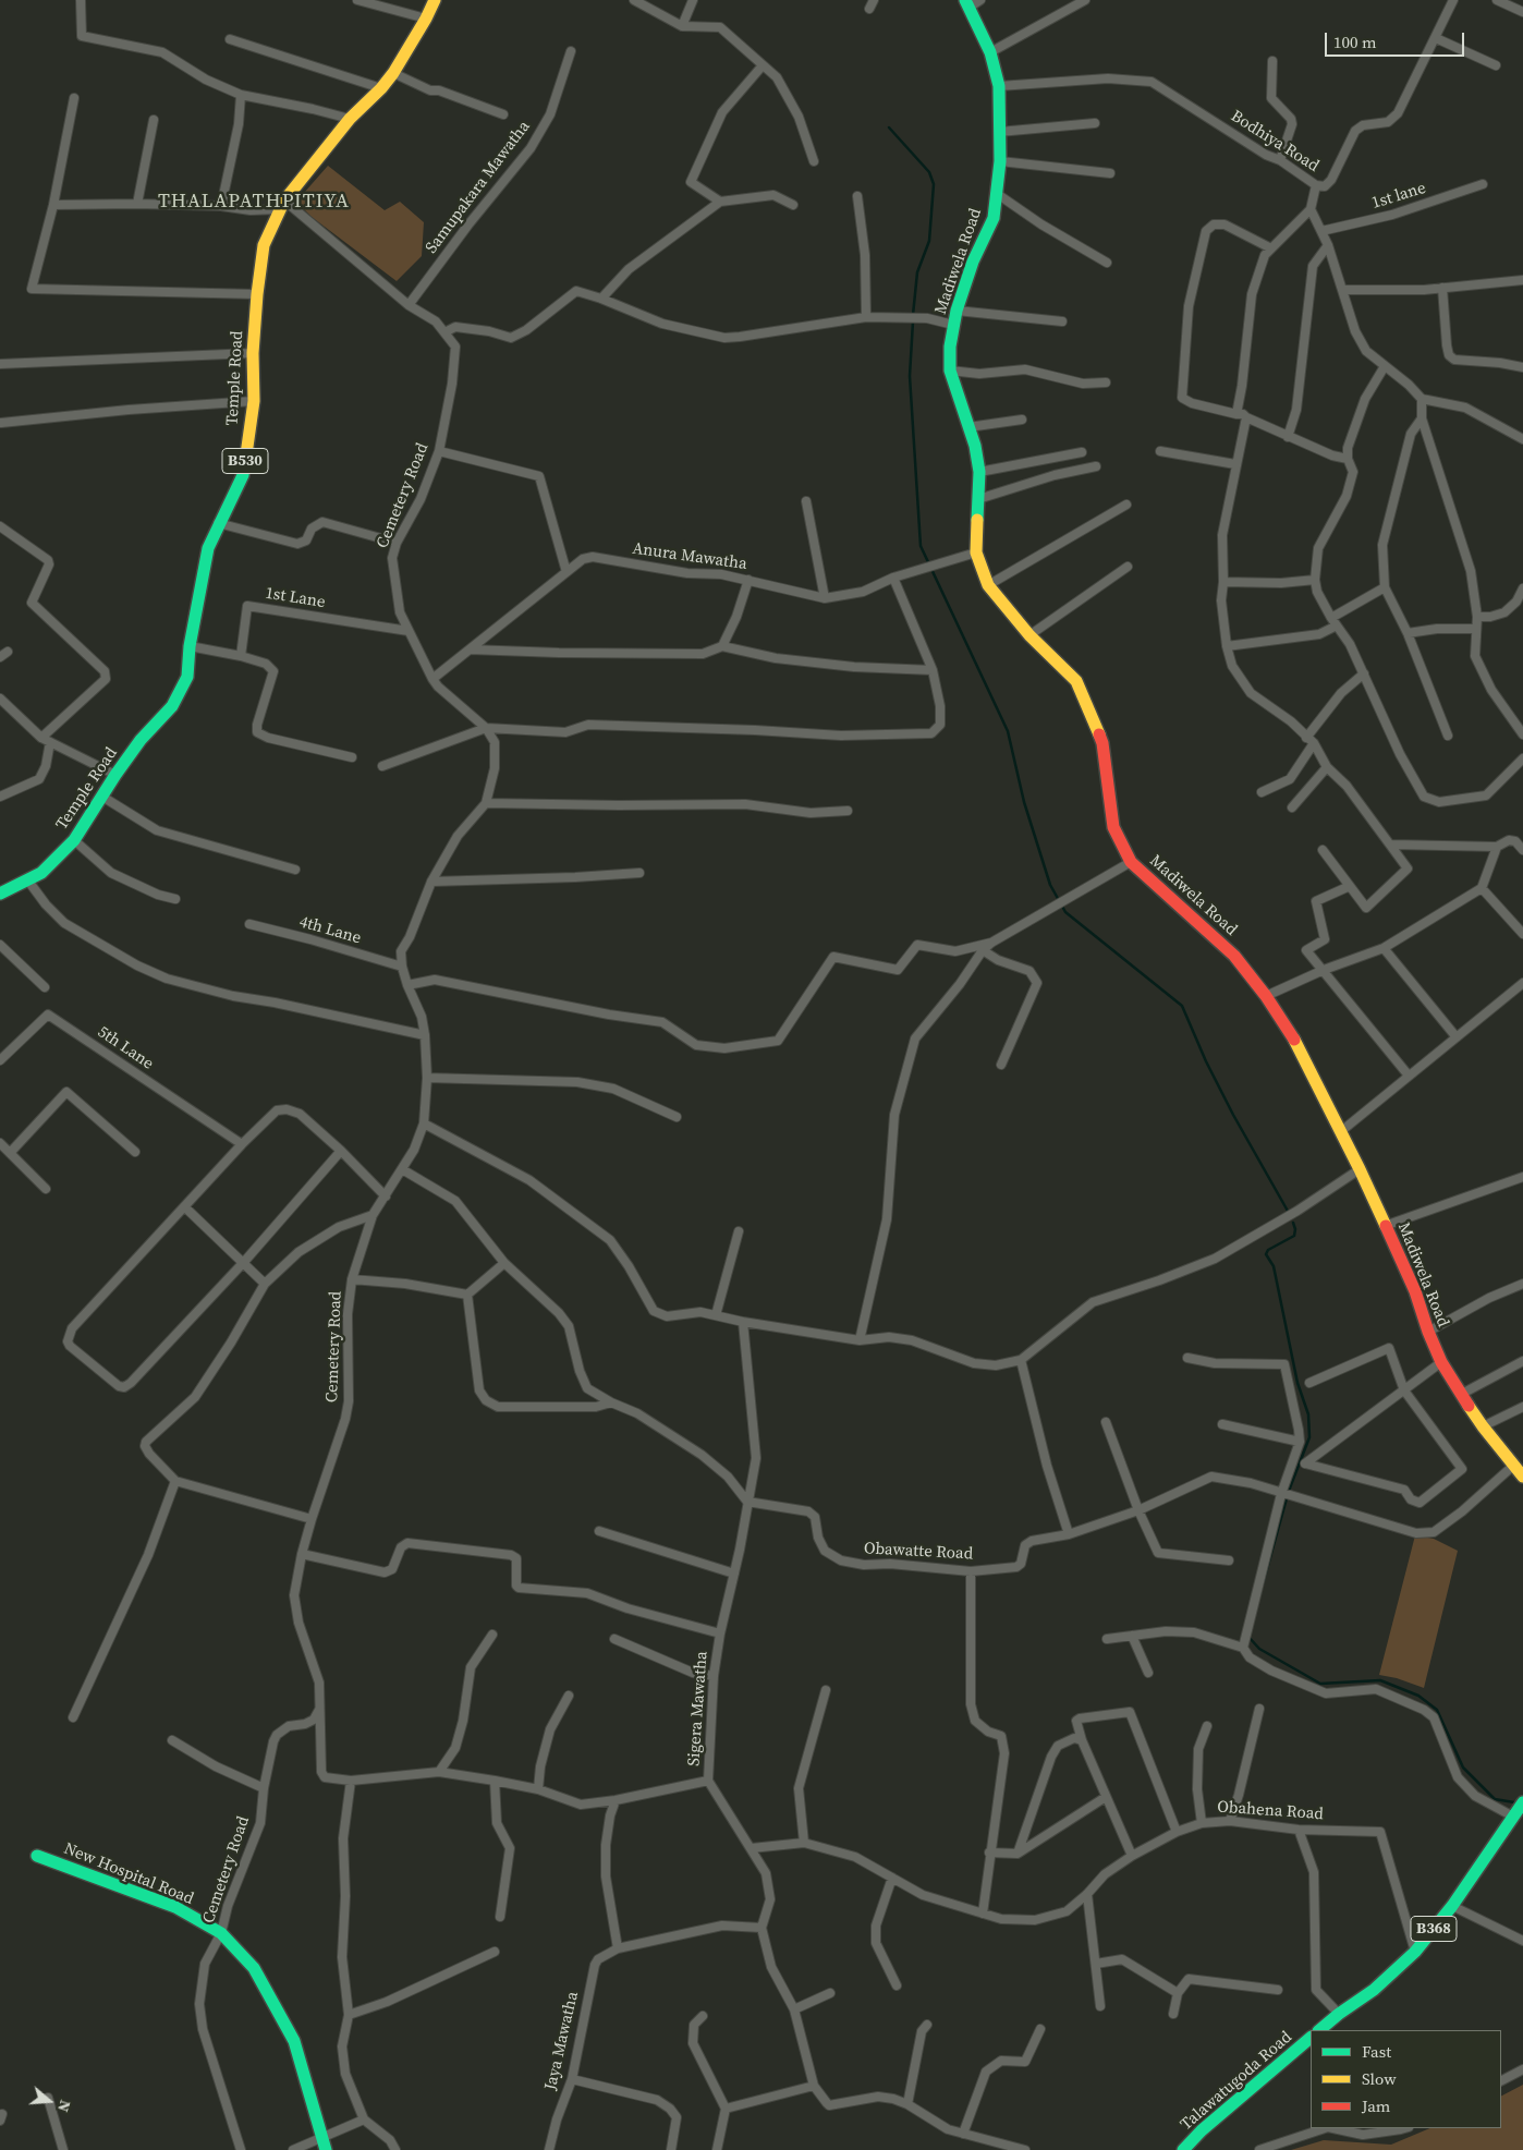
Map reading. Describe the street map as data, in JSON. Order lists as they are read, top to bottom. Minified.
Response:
{"streets":{"main road":["Madiwela Road","Temple Road","B530","New Hospital Road","B368","Talawatugoda Road"],"street":["Bodhiya Road","Samupakara Mawatha","1st lane","Cemetery Road","Anura Mawatha","1st Lane","4th Lane","5th Lane","Obawatte Road","Sigera Mawatha","Obahena Road","Jaya Mawatha"]},"crossings":[["Bodhiya Road","Madiwela Road"],["Samupakara Mawatha","Cemetery Road"],["Madiwela Road","Anura Mawatha"],["Temple Road","Cemetery Road"],["Cemetery Road","Anura Mawatha"],["Cemetery Road","1st Lane"],["Cemetery Road","4th Lane"],["Cemetery Road","New Hospital Road"],["Obawatte Road","Sigera Mawatha"],["Sigera Mawatha","Obahena Road"],["Sigera Mawatha","Jaya Mawatha"],["Obahena Road","B368"]],"districts":["THALAPATHPITIYA"],"legend":["Fast","Slow","Jam"],"scale_bar":"100 m","north":"right"}
